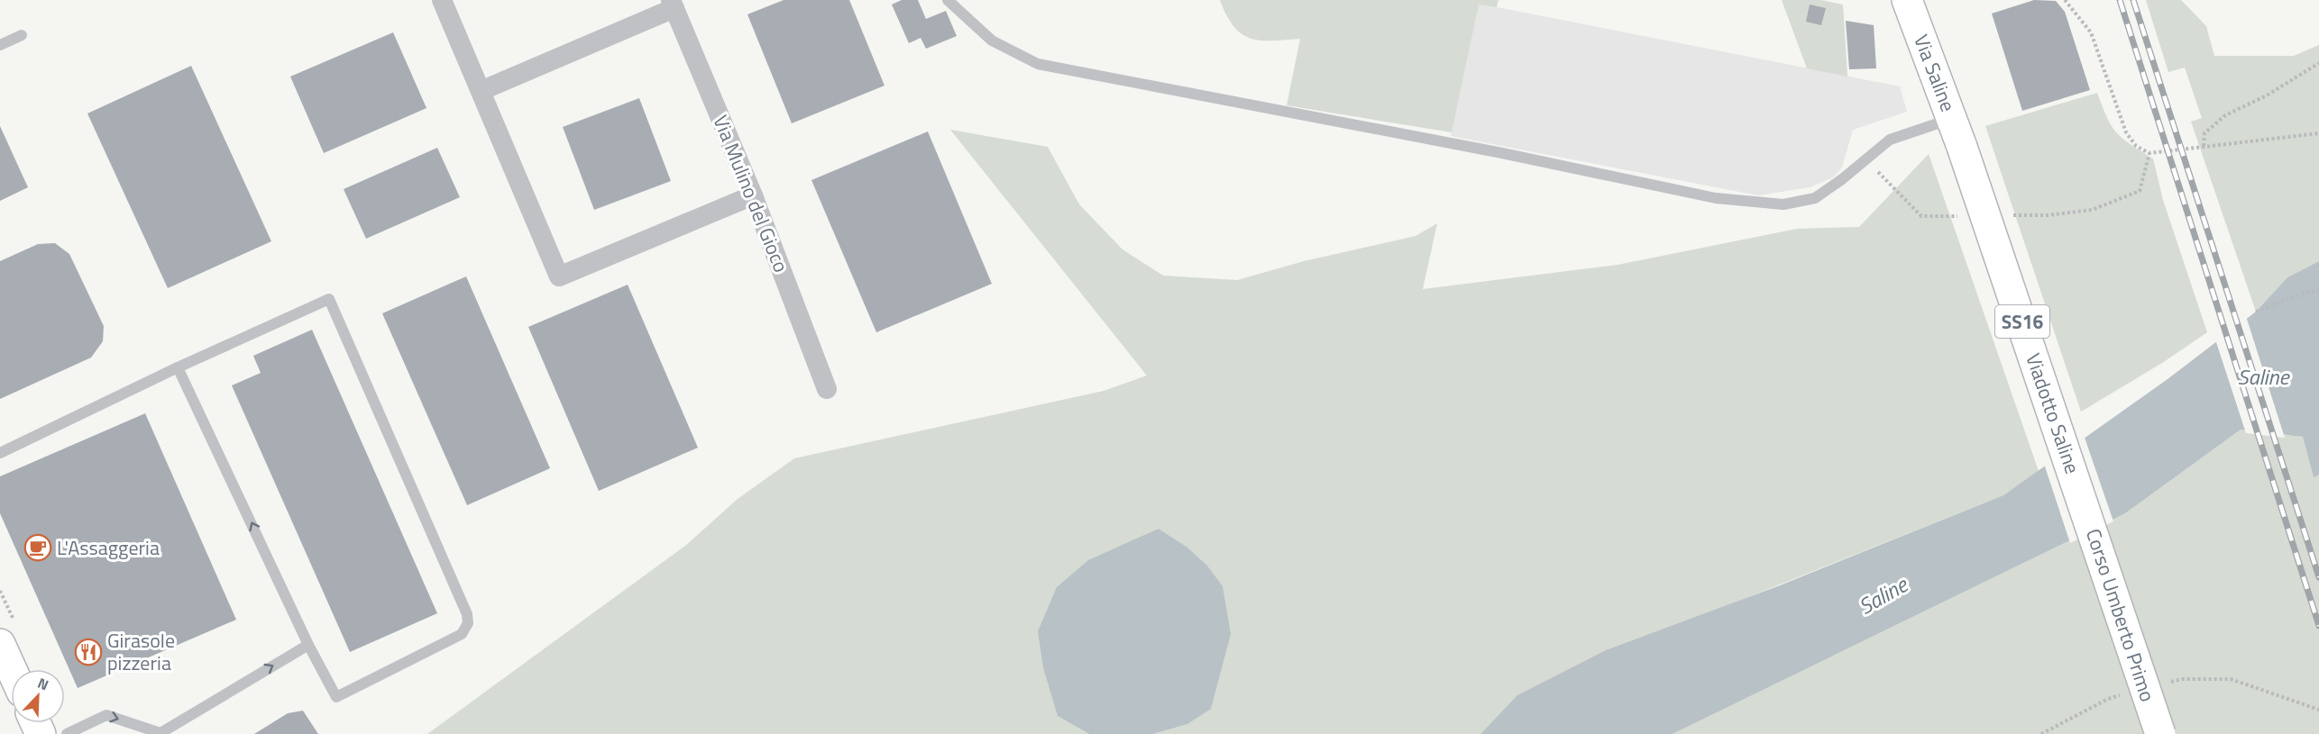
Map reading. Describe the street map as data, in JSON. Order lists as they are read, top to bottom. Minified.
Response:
{"streets":{"main road":["Via Saline","SS16","Viadotto Saline","Corso Umberto Primo"],"street":["Via Mulino del Gioco"]},"crossings":[["Via Saline","Viadotto Saline"],["Viadotto Saline","Corso Umberto Primo"]],"water":["Saline"],"places":{"cafe":["L'Assaggeria"],"restaurant":["Girasole pizzeria"]},"north":"top right"}
